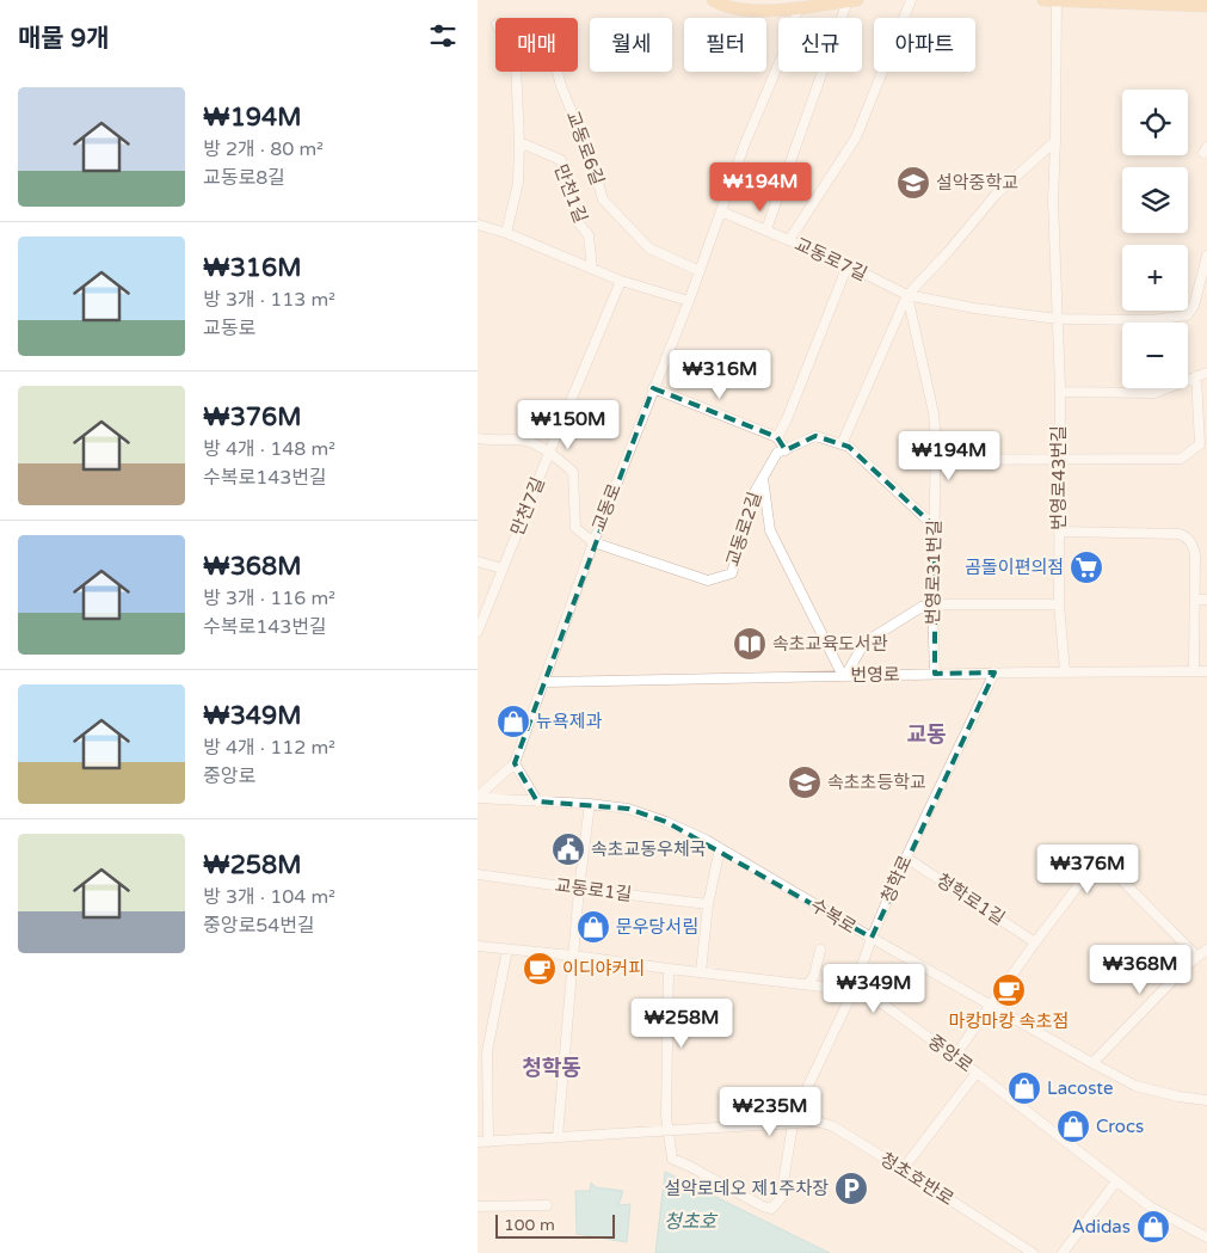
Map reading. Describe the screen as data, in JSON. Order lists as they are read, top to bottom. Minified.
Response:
{"streets":{"street":["교동로6길","만천1길","교동로7길","번영로43번길","만천7길","교동로","교동로2길","번영로31번길","번영로","청학로","교동로1길","청학로1길","수복로","중앙로","청초호반로"]},"crossings":[["교동로6길","교동로"],["교동로7길","번영로43번길"],["교동로7길","교동로"],["교동로7길","번영로31번길"],["번영로43번길","번영로"],["교동로","교동로2길"],["교동로","번영로"],["교동로","수복로"],["번영로31번길","번영로"],["번영로","청학로"],["청학로","청학로1길"],["청학로","수복로"],["청학로","중앙로"],["청학로","청초호반로"]],"districts":["교동","청학동"],"water":["청초호"],"places":{"school or university":["설악중학교","속초초등학교"],"supermarket":["곰돌이편의점"],"library":["속초교육도서관"],"shop":["뉴욕제과","문우당서림","Lacoste","Crocs","Adidas"],"public building":["속초교동우체국"],"cafe":["이디야커피","마캉마캉 속초점"],"parking":["설악로데오 제1주차장"]},"scale_bar":"100 m","page":{"heading":"매물 9개","chip":["매매","월세","필터","신규","아파트"],"list":[{"name":"₩194M","note":"방 2개 · 80 m² · 교동로8길"},{"name":"₩316M","note":"방 3개 · 113 m² · 교동로"},{"name":"₩376M","note":"방 4개 · 148 m² · 수복로143번길"},{"name":"₩368M","note":"방 3개 · 116 m² · 수복로143번길"},{"name":"₩349M","note":"방 4개 · 112 m² · 중앙로"},{"name":"₩258M","note":"방 3개 · 104 m² · 중앙로54번길"}],"map_buttons":["+","−"],"price":["₩194M","₩316M","₩150M","₩194M","₩376M","₩368M","₩349M","₩258M","₩235M"],"scale":"100 m"}}
